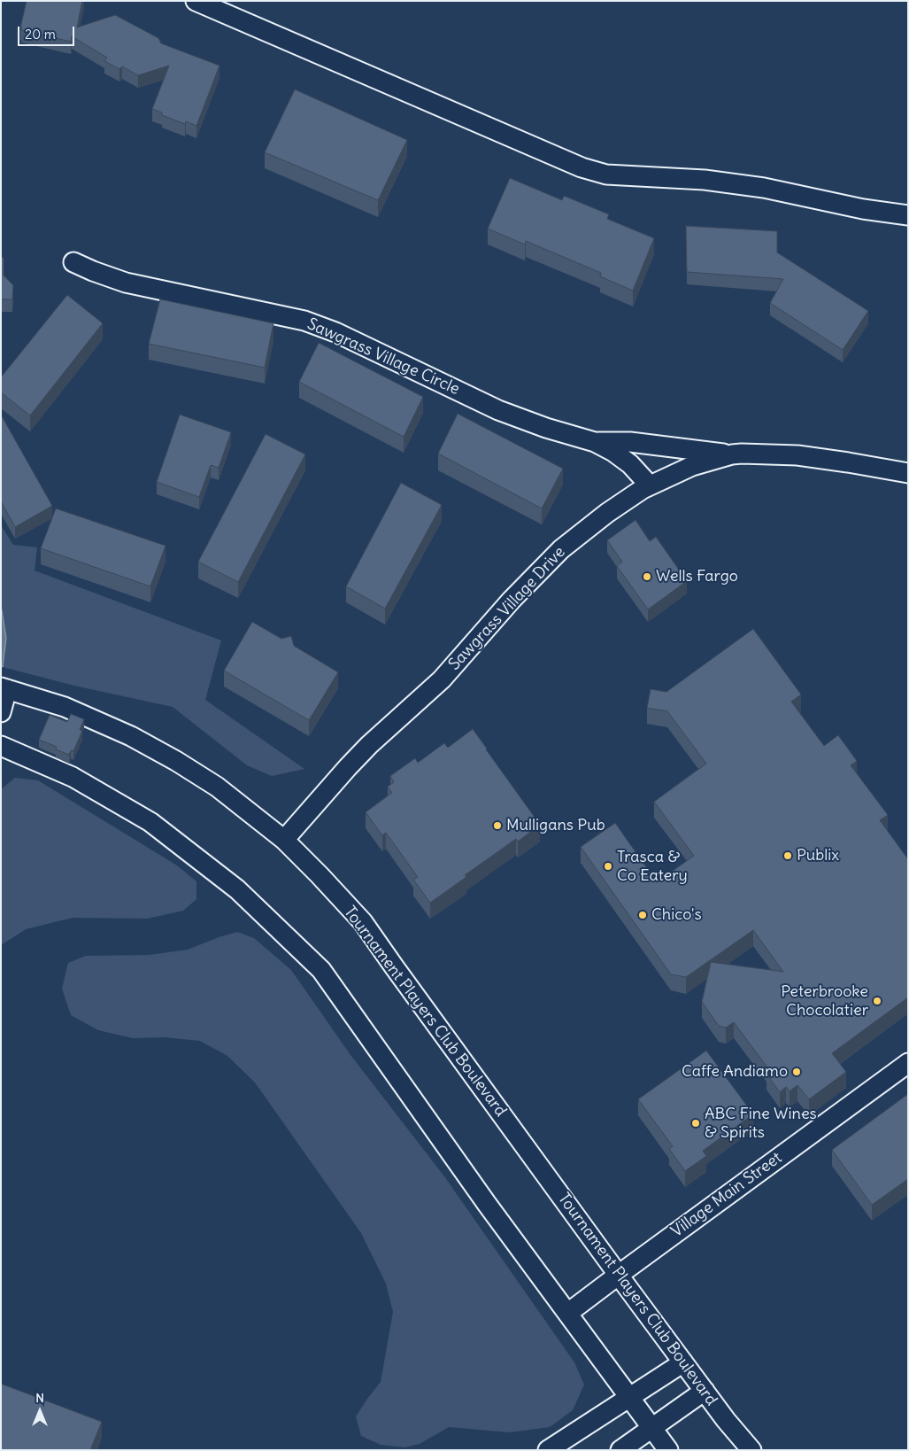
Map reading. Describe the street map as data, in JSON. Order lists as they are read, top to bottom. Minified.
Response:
{"streets":{"street":["Sawgrass Village Circle","Sawgrass Village Drive","Tournament Players Club Boulevard","Village Main Street"]},"crossings":[["Sawgrass Village Circle","Sawgrass Village Drive"],["Sawgrass Village Drive","Tournament Players Club Boulevard"],["Tournament Players Club Boulevard","Village Main Street"]],"places":["Wells Fargo","Mulligans Pub","Publix","Trasca & Co Eatery","Chico's","Peterbrooke Chocolatier","Caffe Andiamo","ABC Fine Wines & Spirits"],"scale_bar":"20 m","north":"top"}
